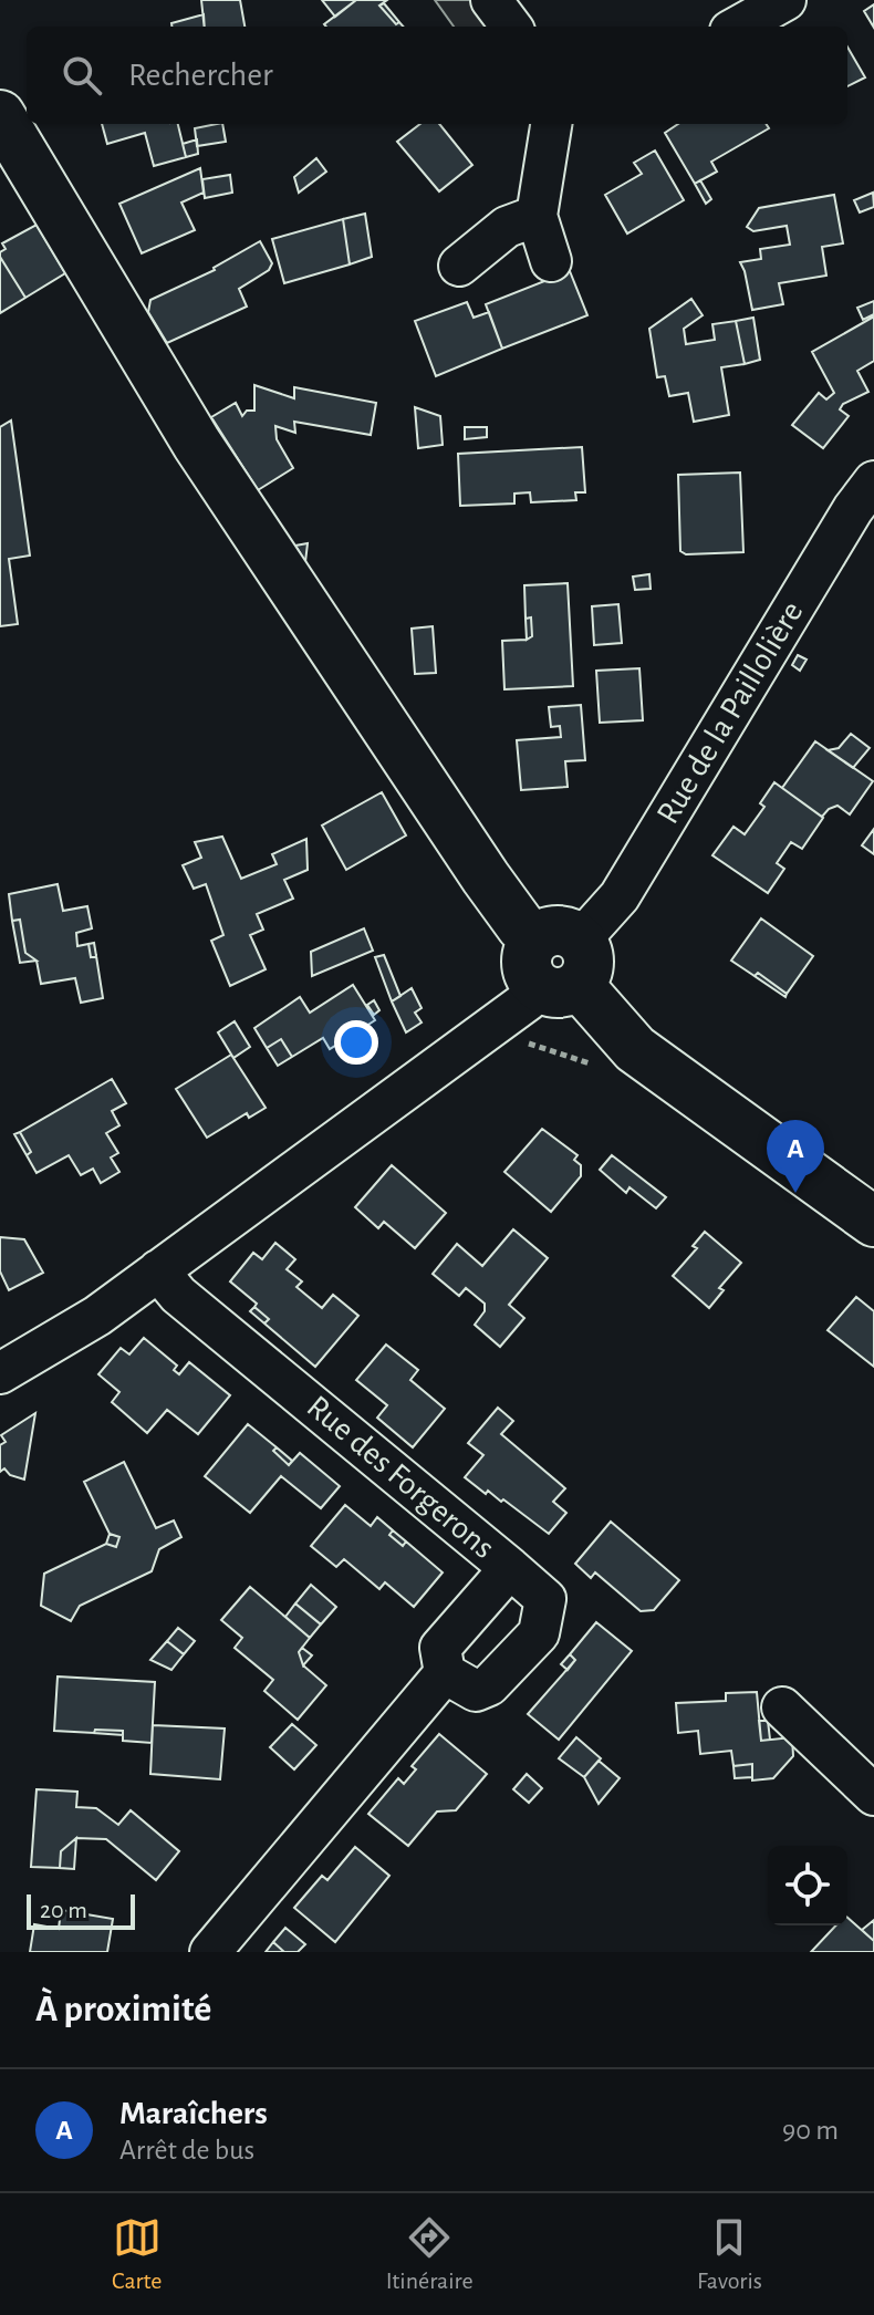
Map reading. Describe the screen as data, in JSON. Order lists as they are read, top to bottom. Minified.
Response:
{"streets":{"street":["Rue de la Paillolière","Rue des Forgerons"]},"crossings":[["Rue de la Paillolière","Rue des Forgerons"]],"scale_bar":"20 m","page":{"search":"Rechercher","pins":"A","scale":"20 m","heading":"À proximité","list":[{"mark":"A","name":"Maraîchers","note":"Arrêt de bus","value":"90 m"}],"nav":["Carte","Itinéraire","Favoris"]}}
